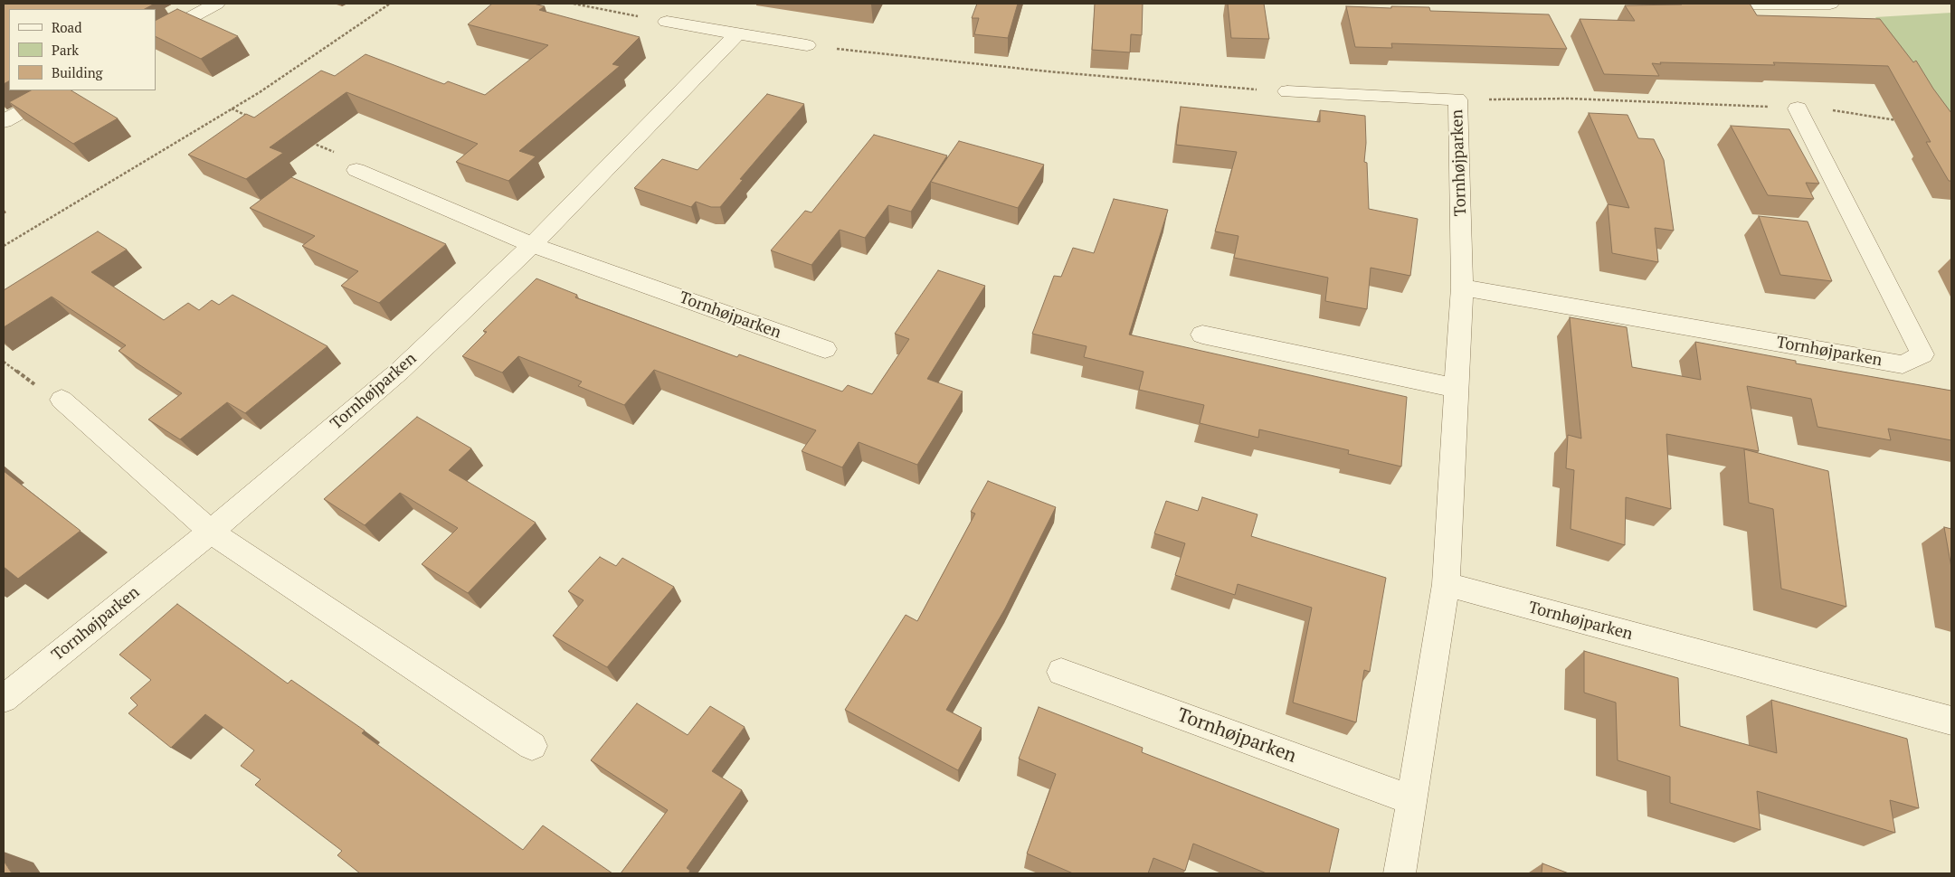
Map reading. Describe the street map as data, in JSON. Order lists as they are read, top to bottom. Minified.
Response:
{"streets":{"street":["Tornhøjparken"]},"legend":["Road","Park","Building"]}
